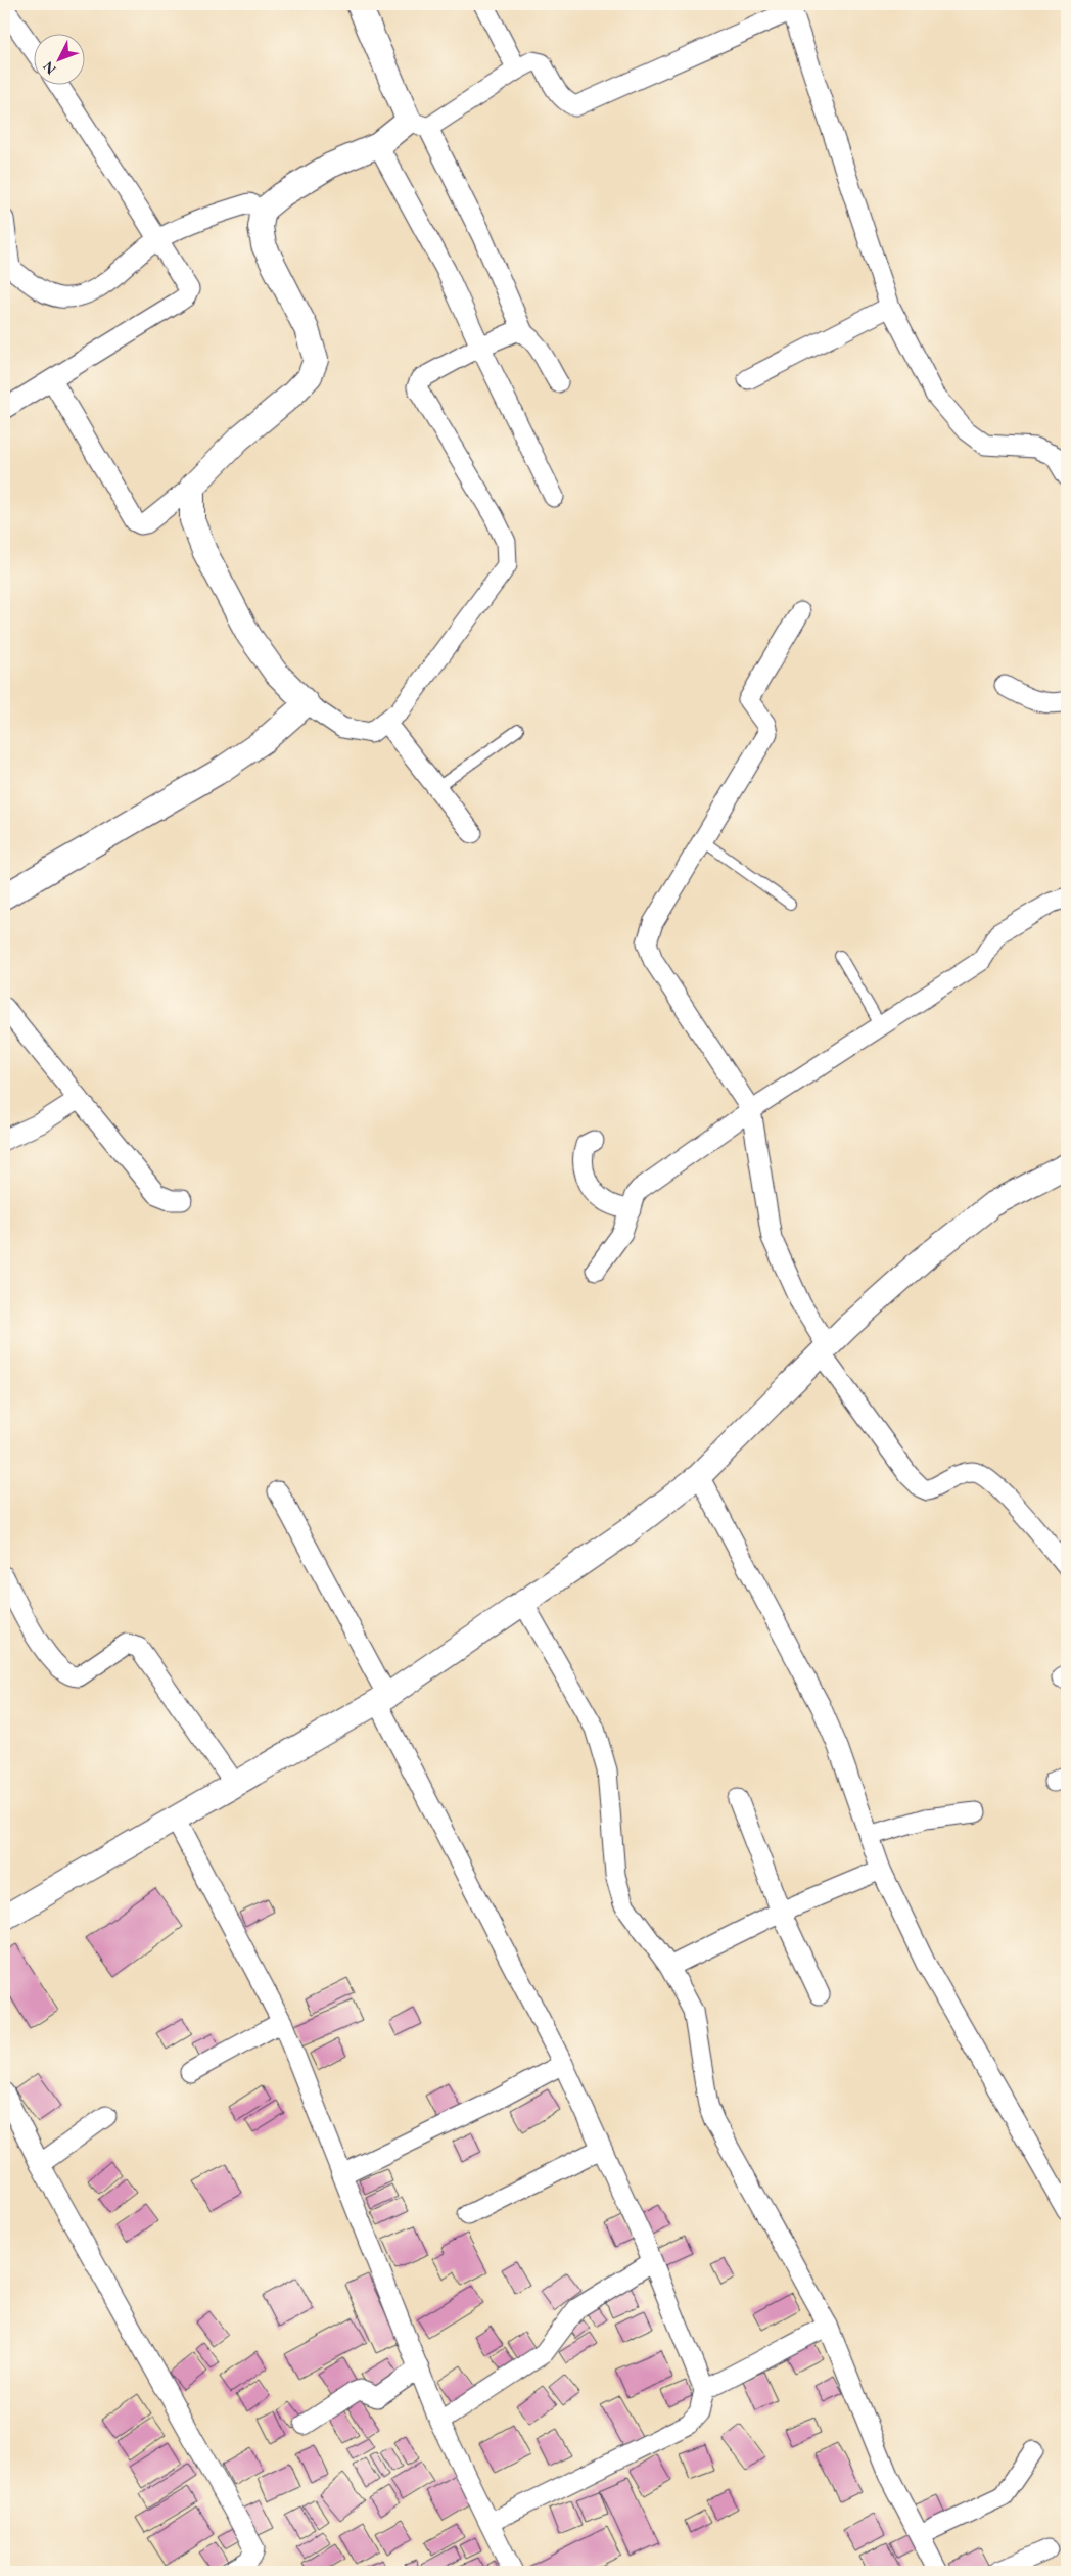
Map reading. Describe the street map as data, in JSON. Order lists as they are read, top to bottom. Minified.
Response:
{"north":"bottom left"}
